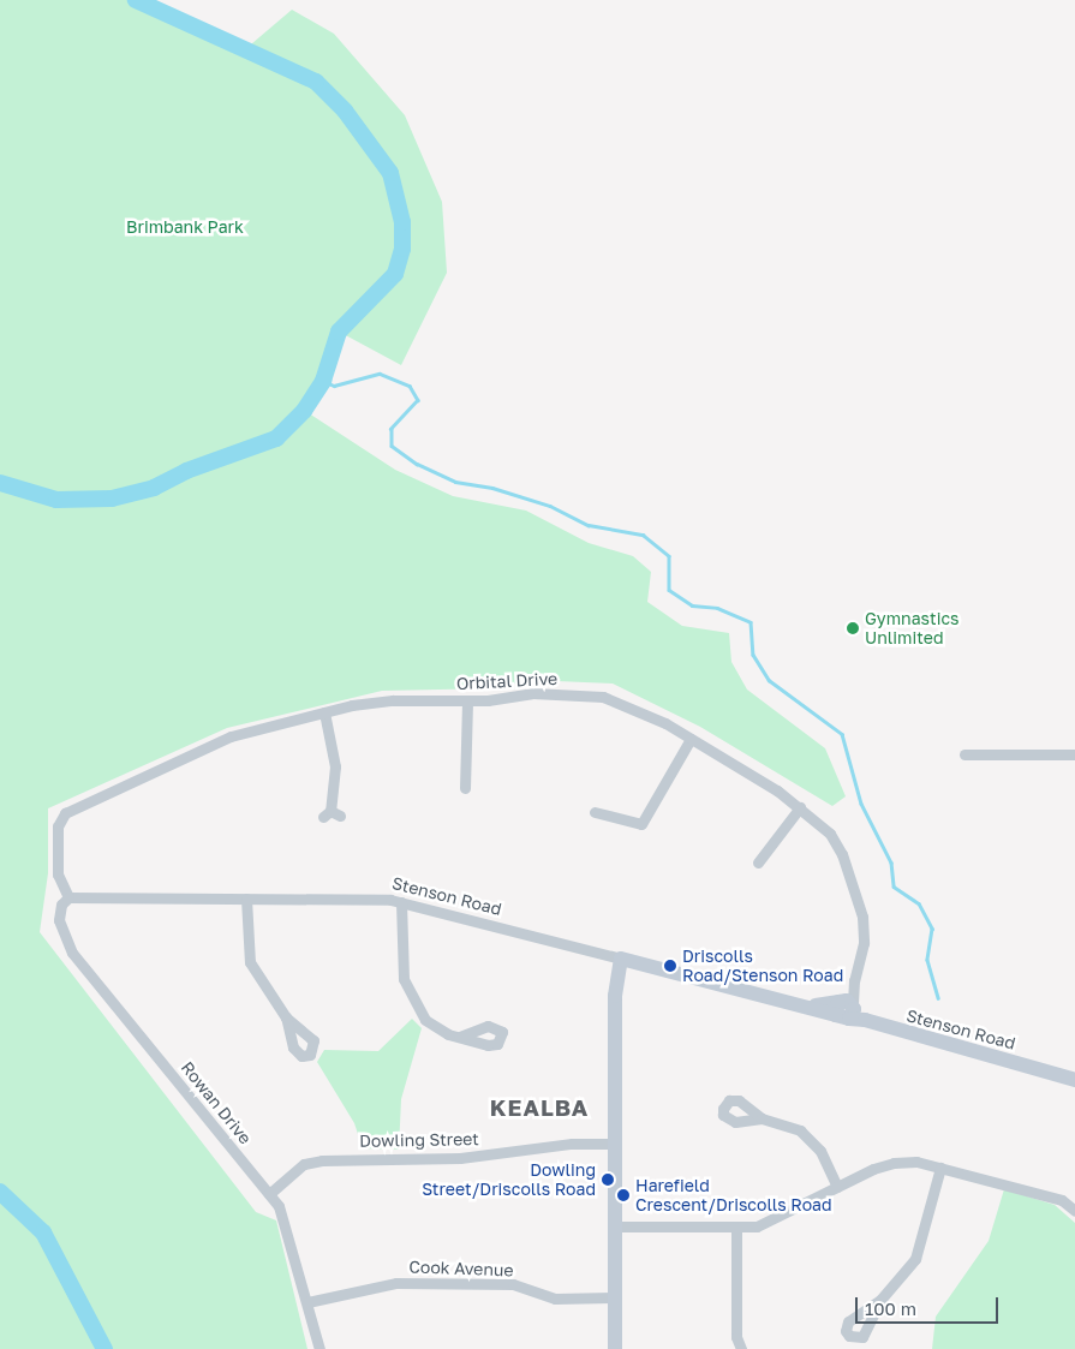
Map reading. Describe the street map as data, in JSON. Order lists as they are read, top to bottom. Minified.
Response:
{"streets":{"street":["Orbital Drive","Stenson Road","Rowan Drive","Dowling Street","Cook Avenue"]},"crossings":[["Orbital Drive","Stenson Road"],["Orbital Drive","Rowan Drive"],["Stenson Road","Rowan Drive"],["Rowan Drive","Dowling Street"],["Rowan Drive","Cook Avenue"]],"districts":["KEALBA"],"parks":["Brimbank Park"],"places":["Gymnastics Unlimited","Driscolls Road/Stenson Road","Dowling Street/Driscolls Road","Harefield Crescent/Driscolls Road"],"scale_bar":"100 m"}
